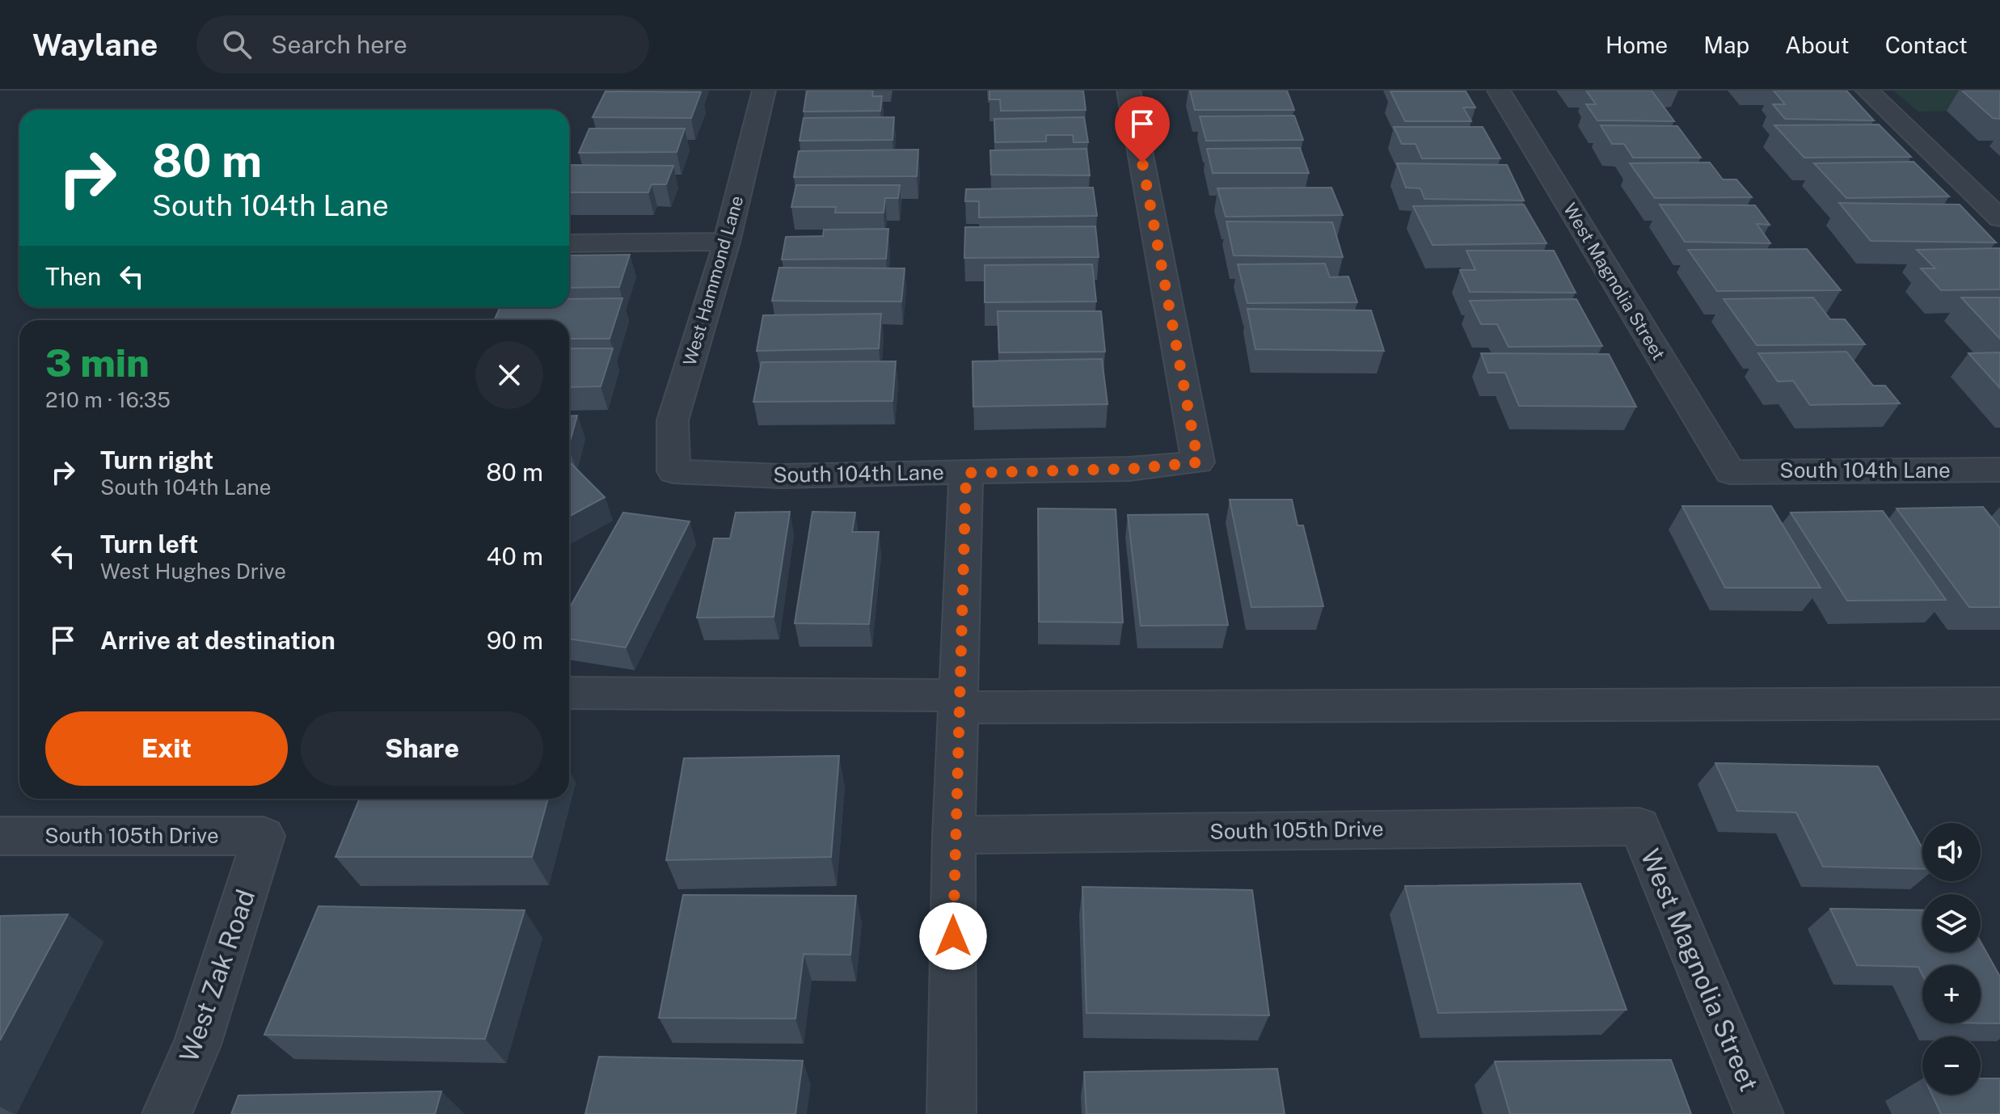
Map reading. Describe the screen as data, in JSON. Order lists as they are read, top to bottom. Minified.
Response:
{"streets":{"street":["West Hammond Lane","West Magnolia Street","South 104th Lane","South 105th Drive","West Zak Road"]},"crossings":[["West Hammond Lane","South 104th Lane"],["West Magnolia Street","South 104th Lane"],["West Magnolia Street","South 105th Drive"],["South 105th Drive","West Zak Road"]],"page":{"header":"Waylane","search":"Search here","nav":["Home","Map","About","Contact"],"turn":["80 m","South 104th Lane"],"then":"Then","heading":["3 min","210 m · 16:35"],"list":[{"name":"Turn right","note":"South 104th Lane","value":"80 m"},{"name":"Turn left","note":"West Hughes Drive","value":"40 m"},{"name":"Arrive at destination","value":"90 m"}],"buttons":["Exit","Share"],"map_buttons":["+","−"]}}
